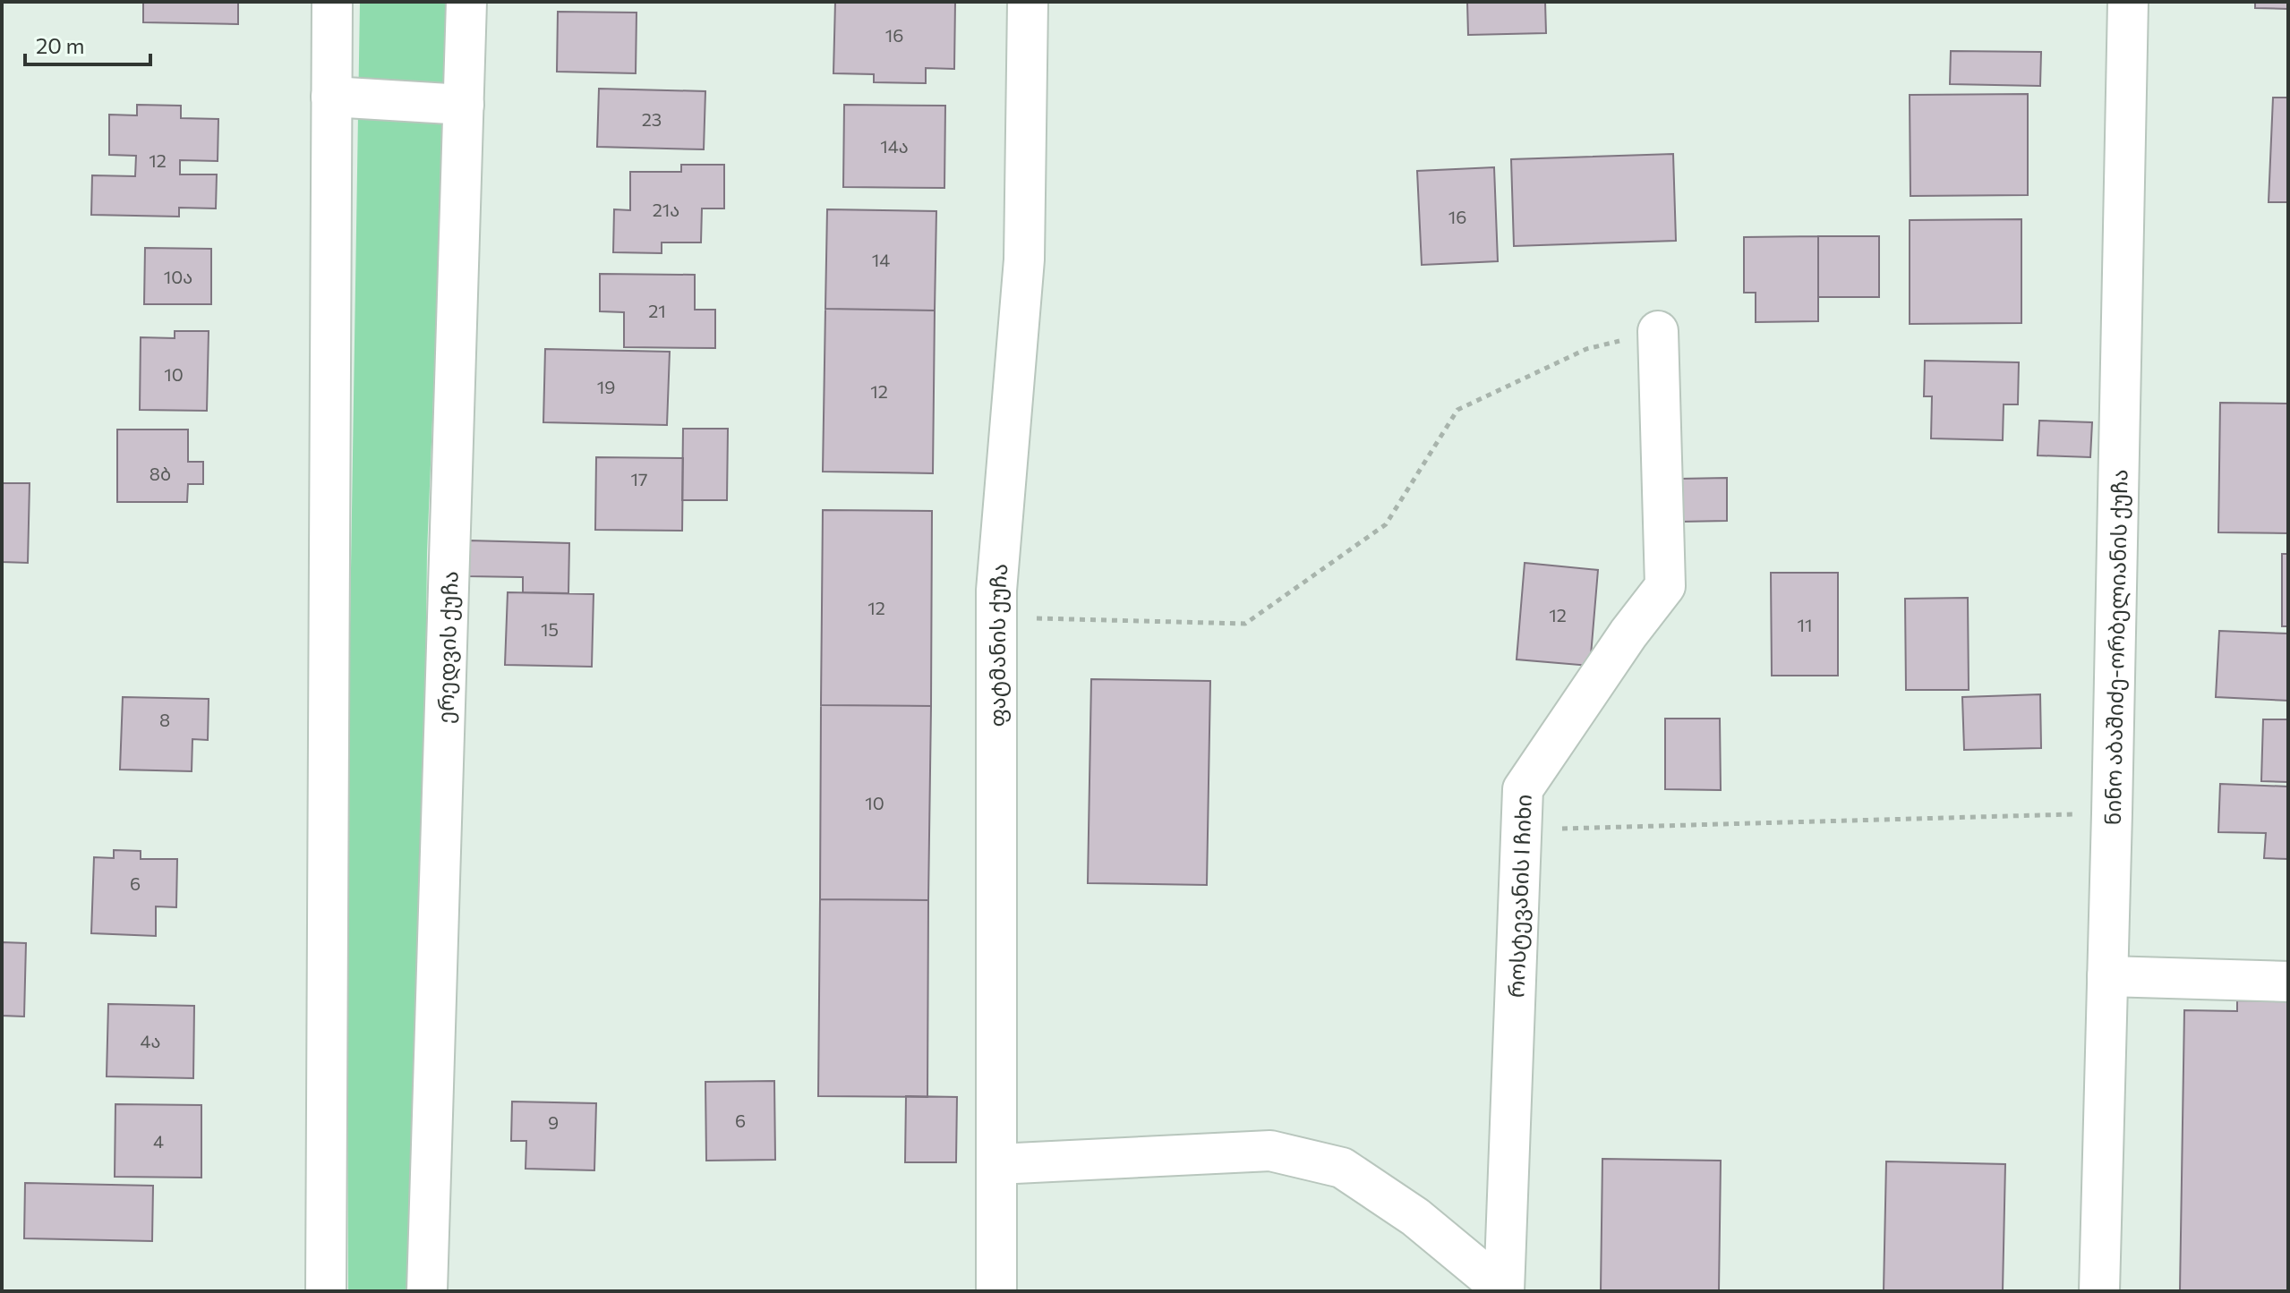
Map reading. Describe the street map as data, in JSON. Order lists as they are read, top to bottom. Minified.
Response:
{"streets":{"street":["ფატმანის ქუჩა","ერედვის ქუჩა","ნინო აბაშიძე-ორბელიანის ქუჩა","როსტევანის I ჩიხი"]},"house_numbers":["16","23","14ა","12","21ა","16","14","10ა","21","10","19","12","8ბ","17","12","12","11","15","8","10","6","4ა","6","9","4"],"scale_bar":"20 m"}
